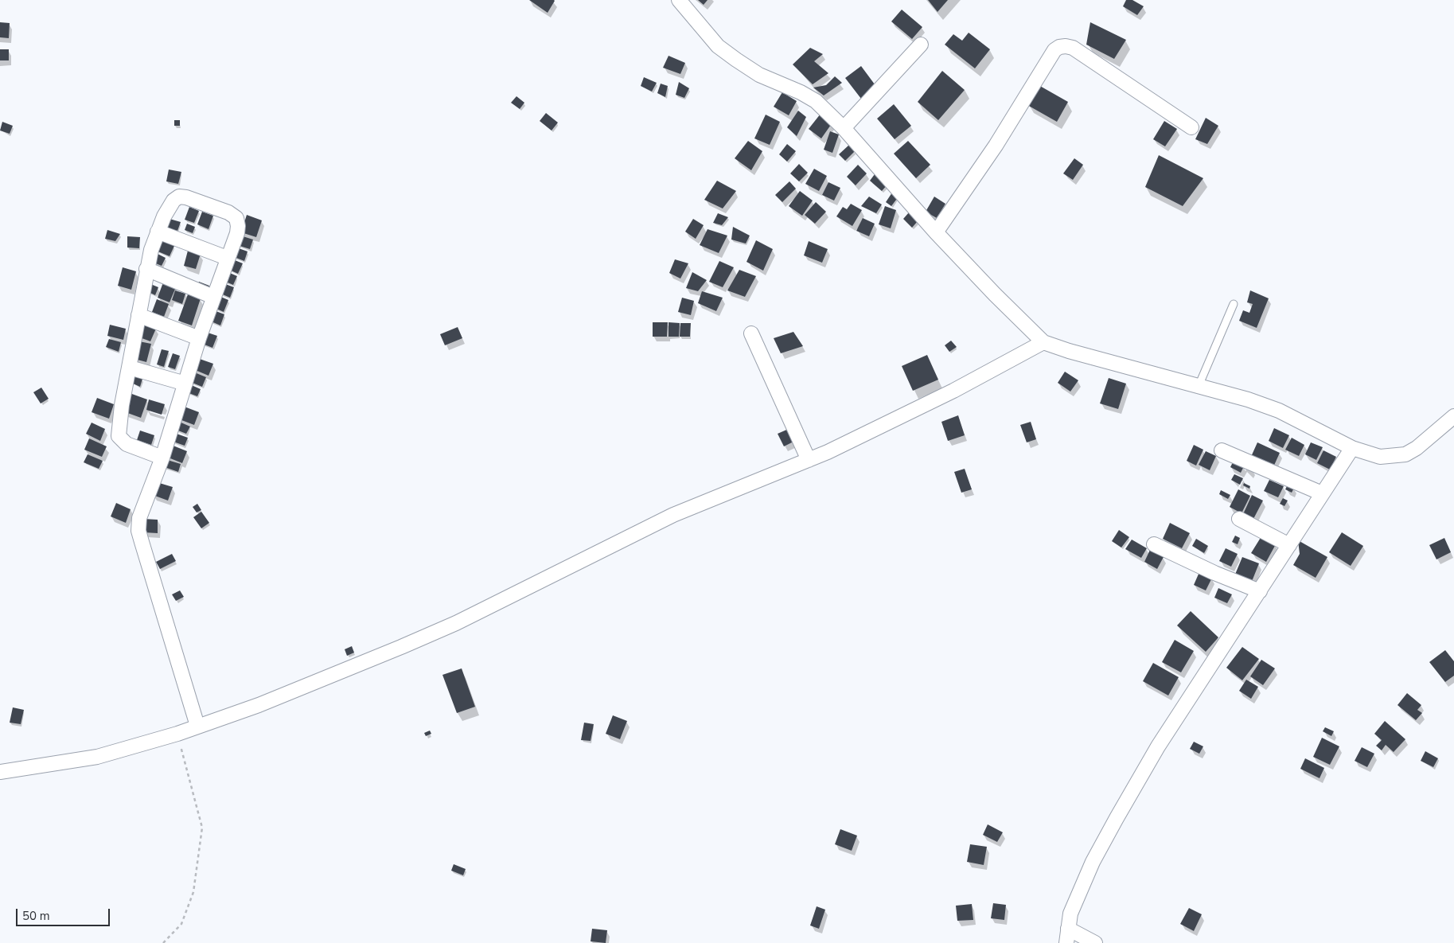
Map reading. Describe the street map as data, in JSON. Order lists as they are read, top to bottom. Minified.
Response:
{"scale_bar":"50 m"}
